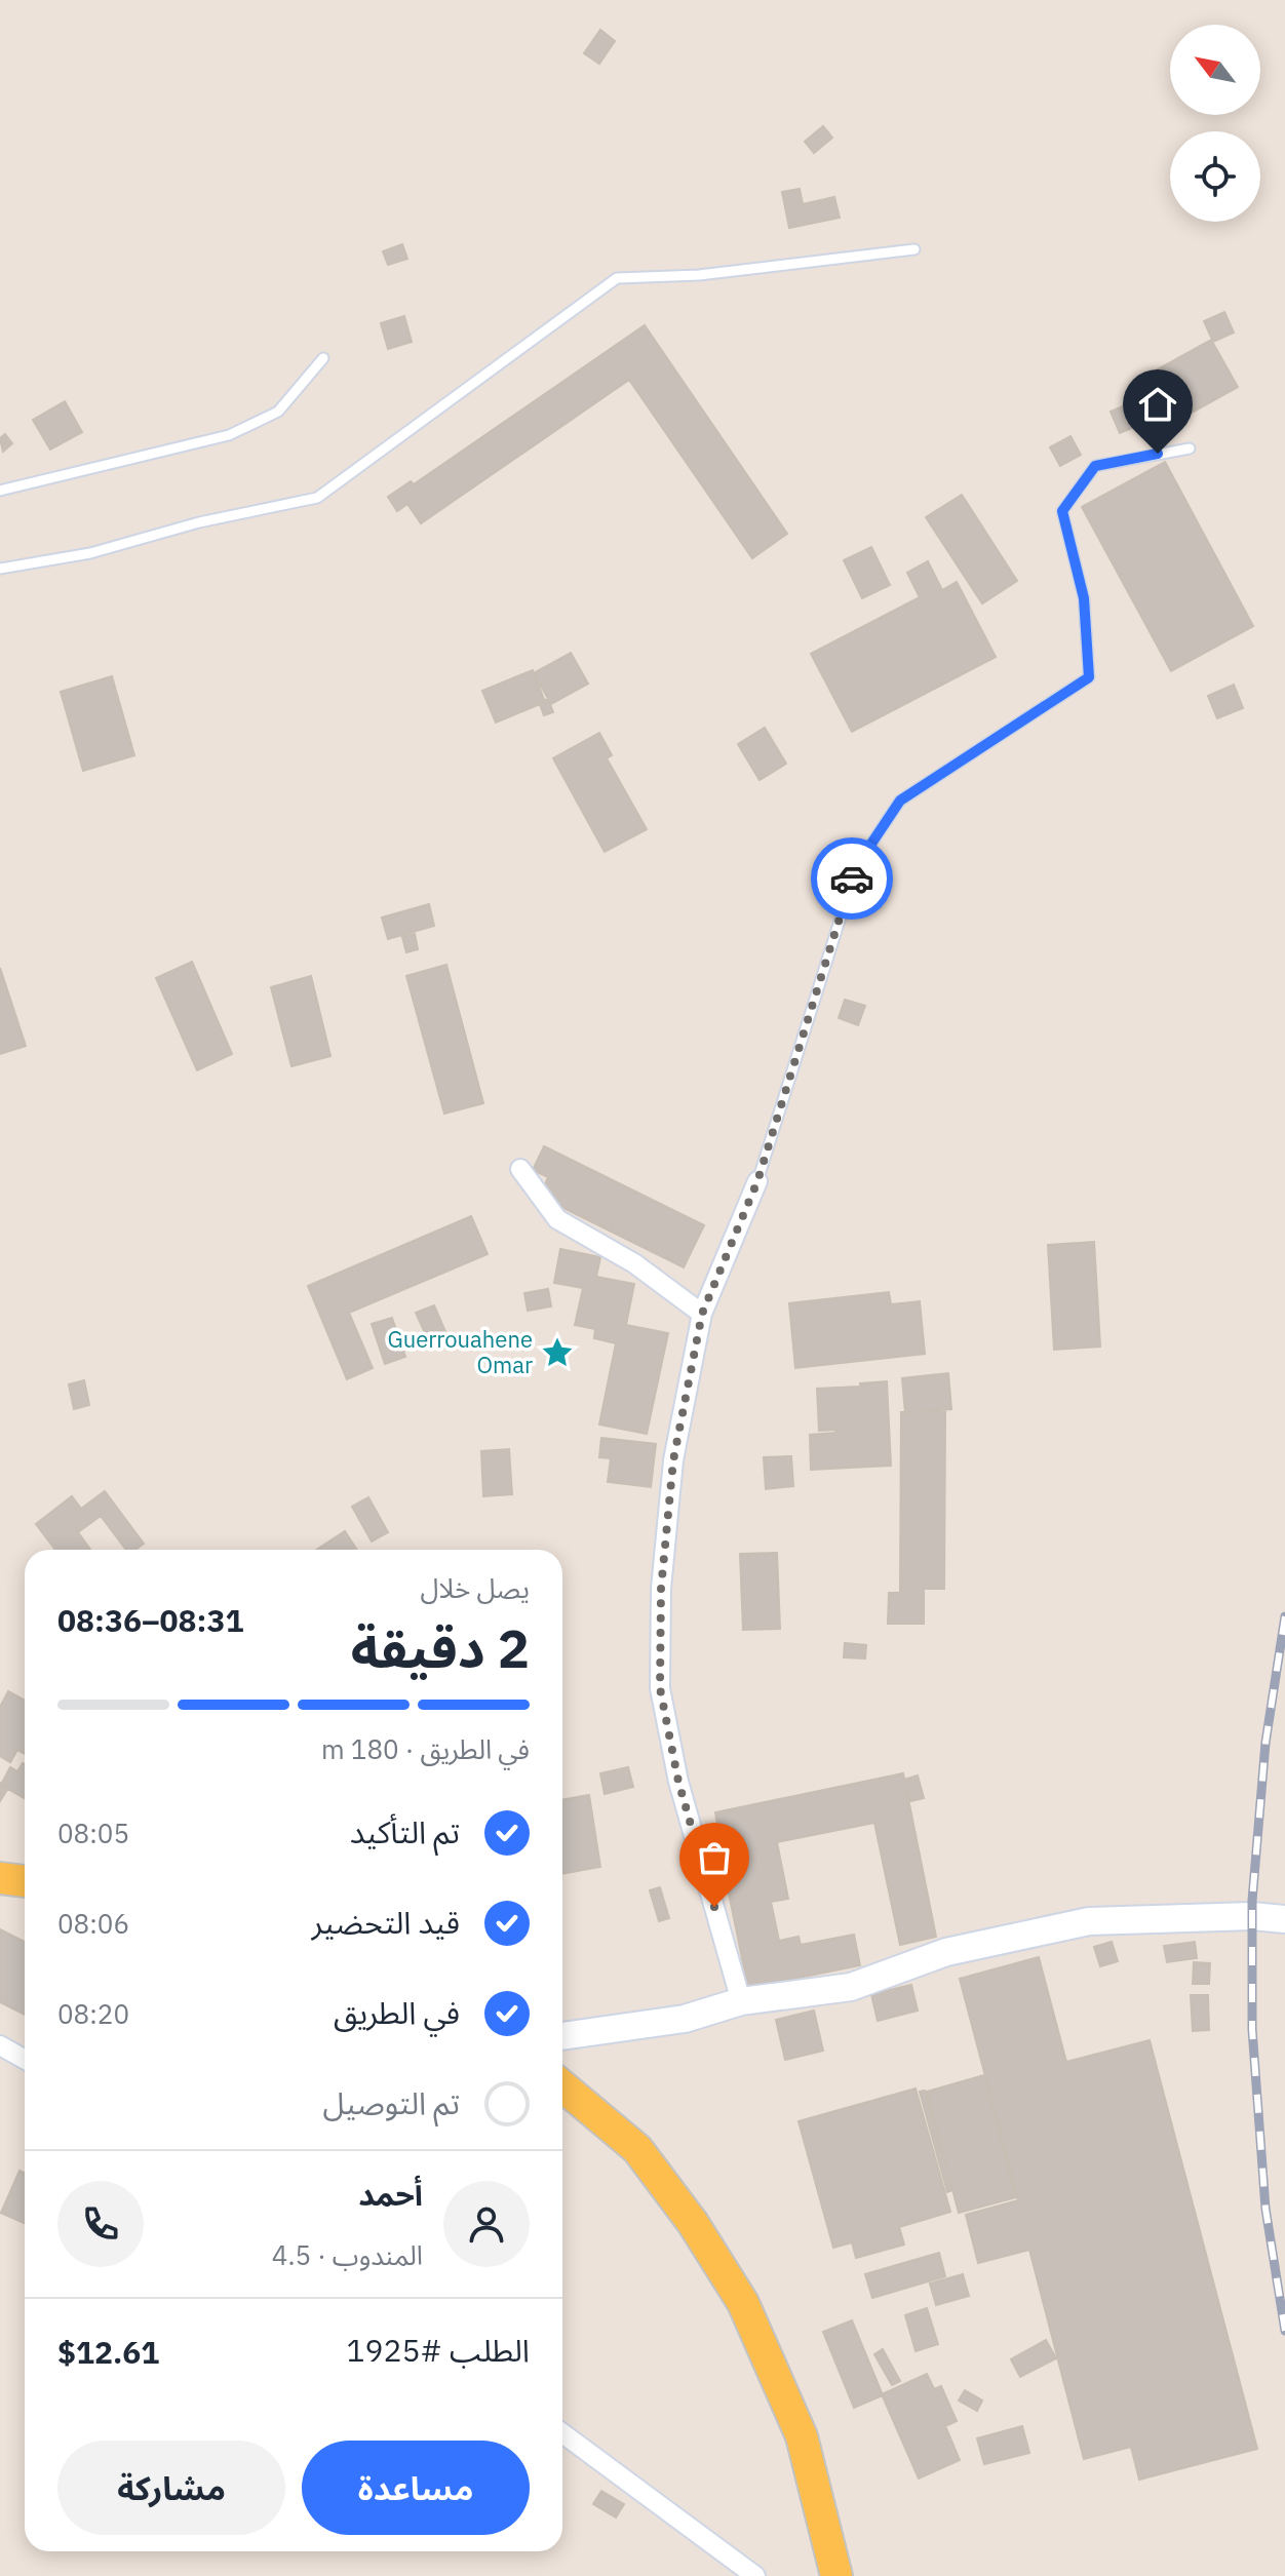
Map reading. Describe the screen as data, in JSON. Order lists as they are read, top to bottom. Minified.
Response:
{"places":{"place":["Guerrouahene Omar"]},"north":"top left","page":{"heading":["2 دقيقة","يصل خلال","08:31–08:36"],"panel":["أحمد","المندوب · 4.5","الطلب #1925","$12.61"],"bar":"في الطريق · 180 m","list":[["تم التأكيد","08:05"],["قيد التحضير","08:06"],["في الطريق","08:20"],"تم التوصيل"],"buttons":["مساعدة","مشاركة"]}}
